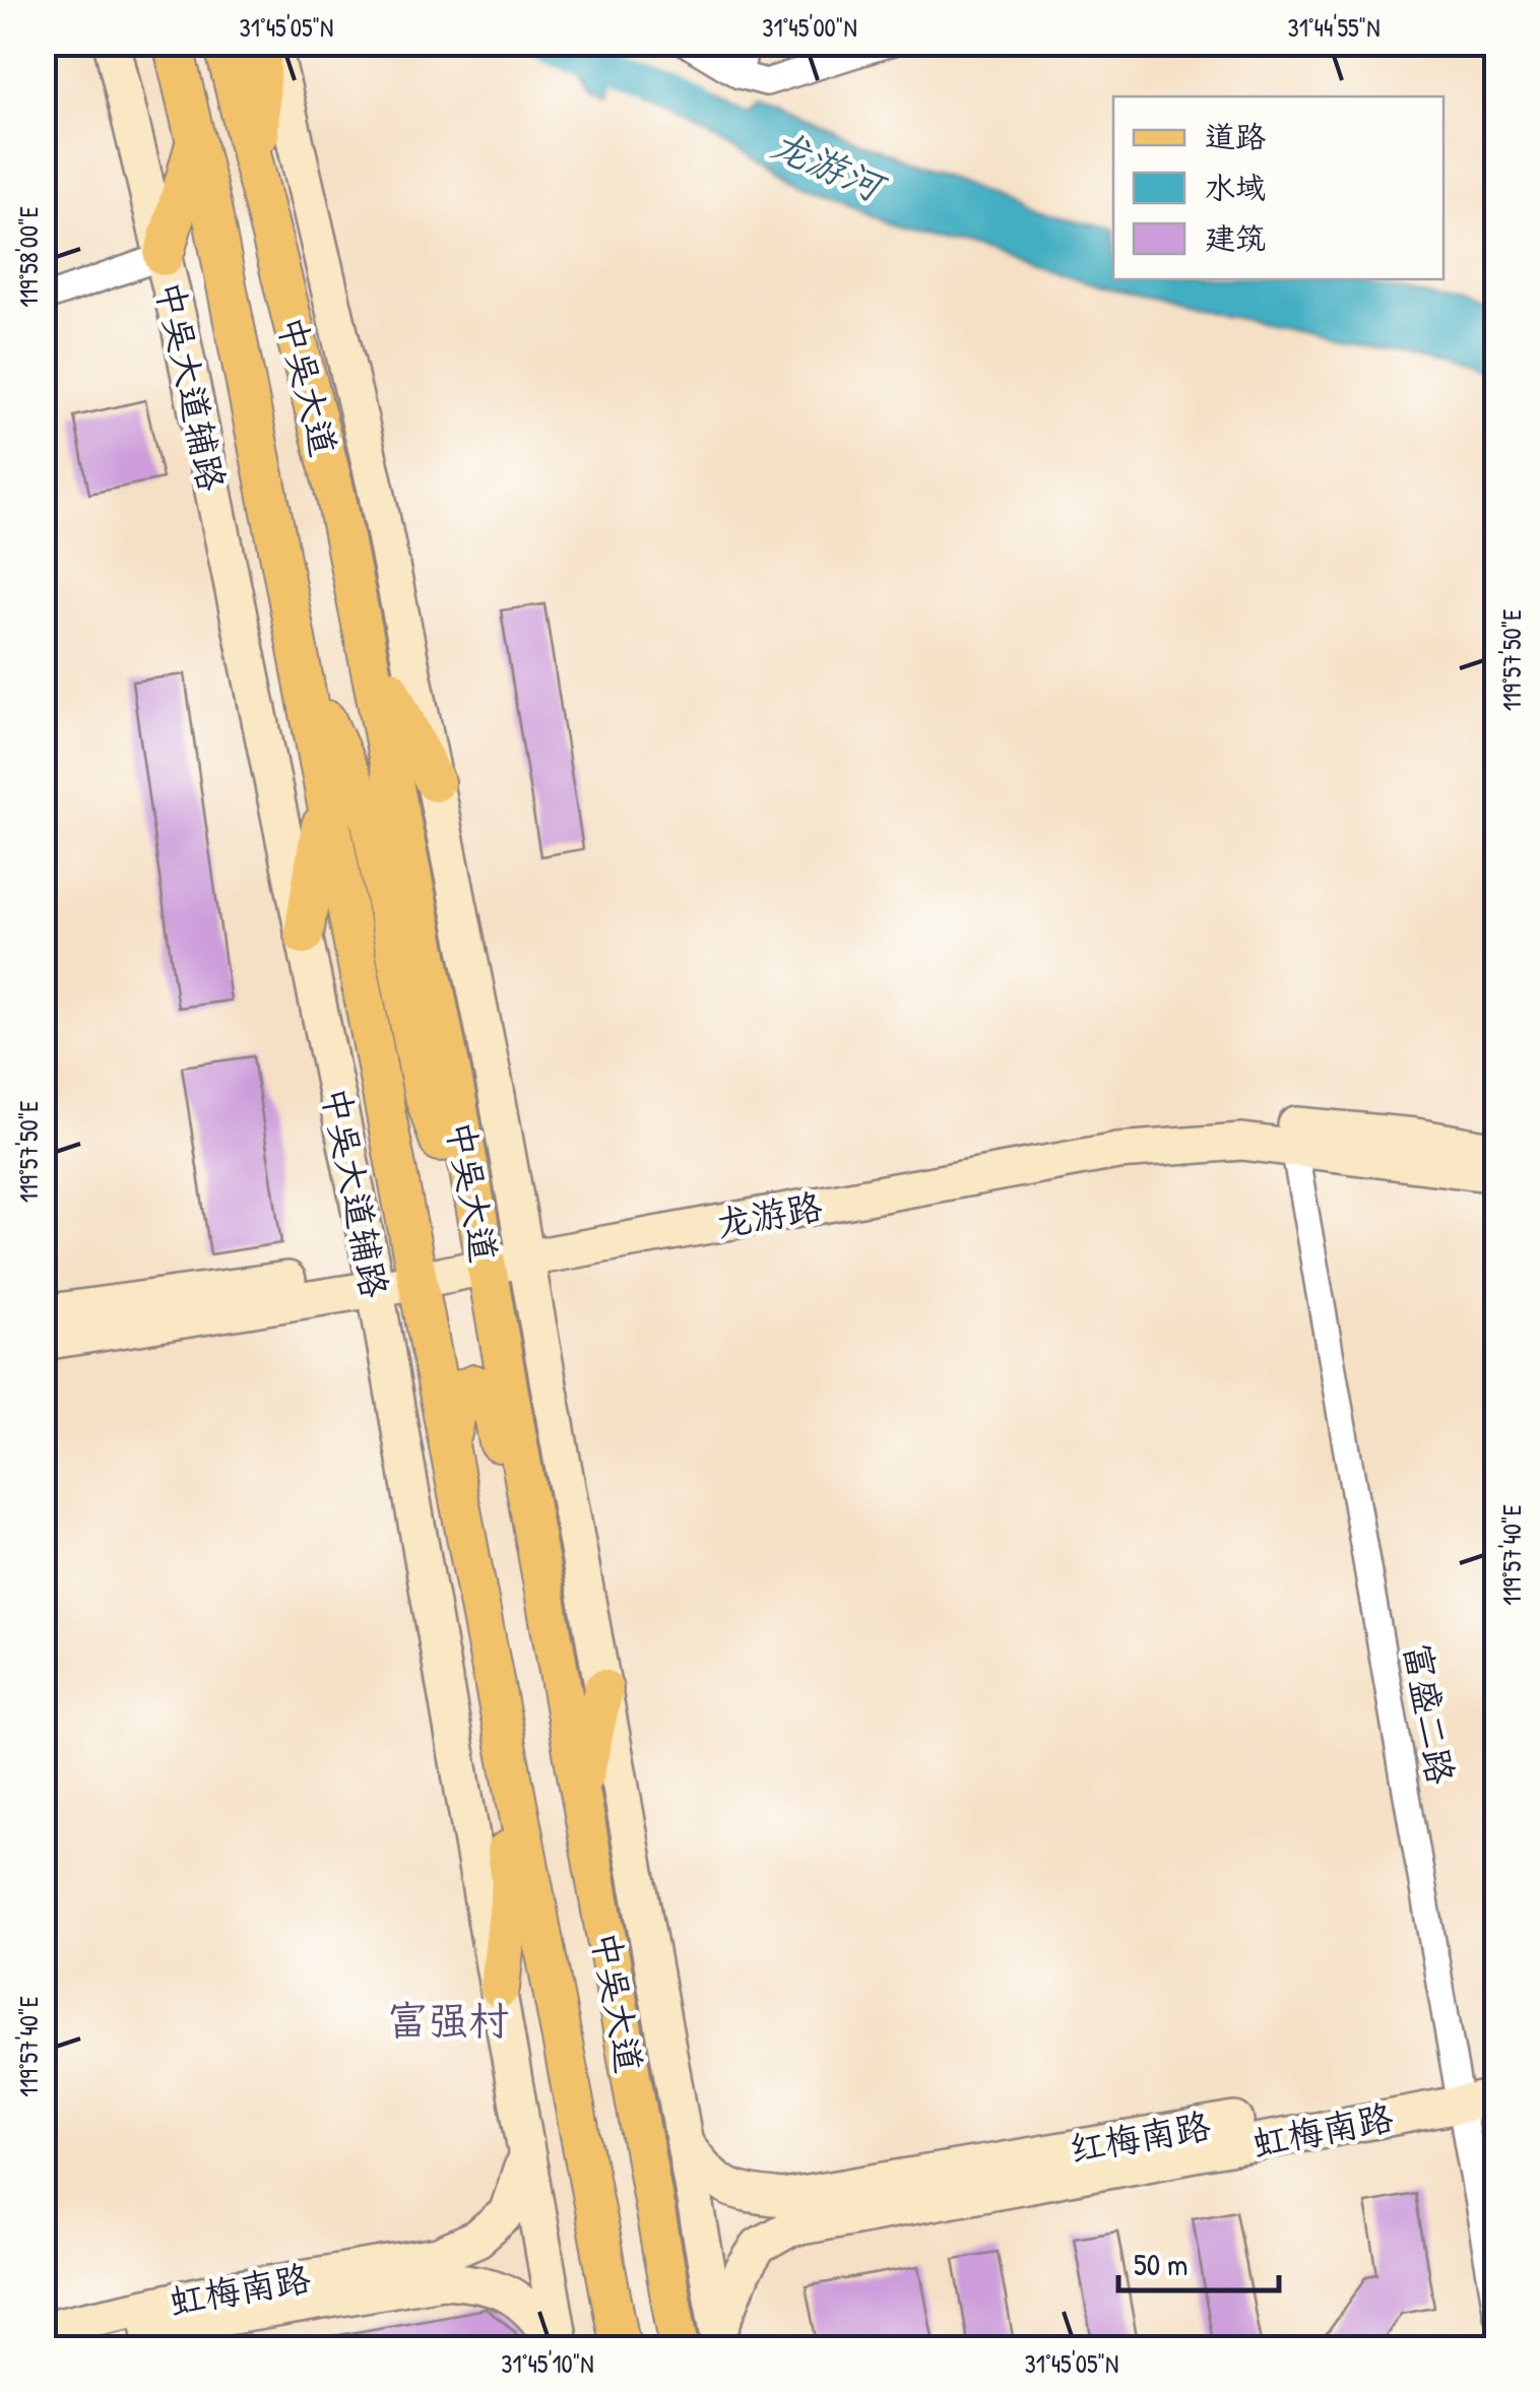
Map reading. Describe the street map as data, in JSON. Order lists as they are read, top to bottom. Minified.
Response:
{"streets":{"main road":["中吴大道辅路","中吴大道","龙游路","虹梅南路","红梅南路"],"street":["富盛二路"]},"crossings":[["中吴大道辅路","龙游路"],["中吴大道","龙游路"],["龙游路","富盛二路"],["富盛二路","红梅南路"]],"districts":["富强村"],"water":["龙游河"],"legend":["道路","水域","建筑"],"scale_bar":"50 m","coordinates":["31°45'05\"N","31°45'00\"N","31°44'55\"N","119°58'00\"E","119°57'50\"E","119°57'40\"E","31°45'10\"N"]}
